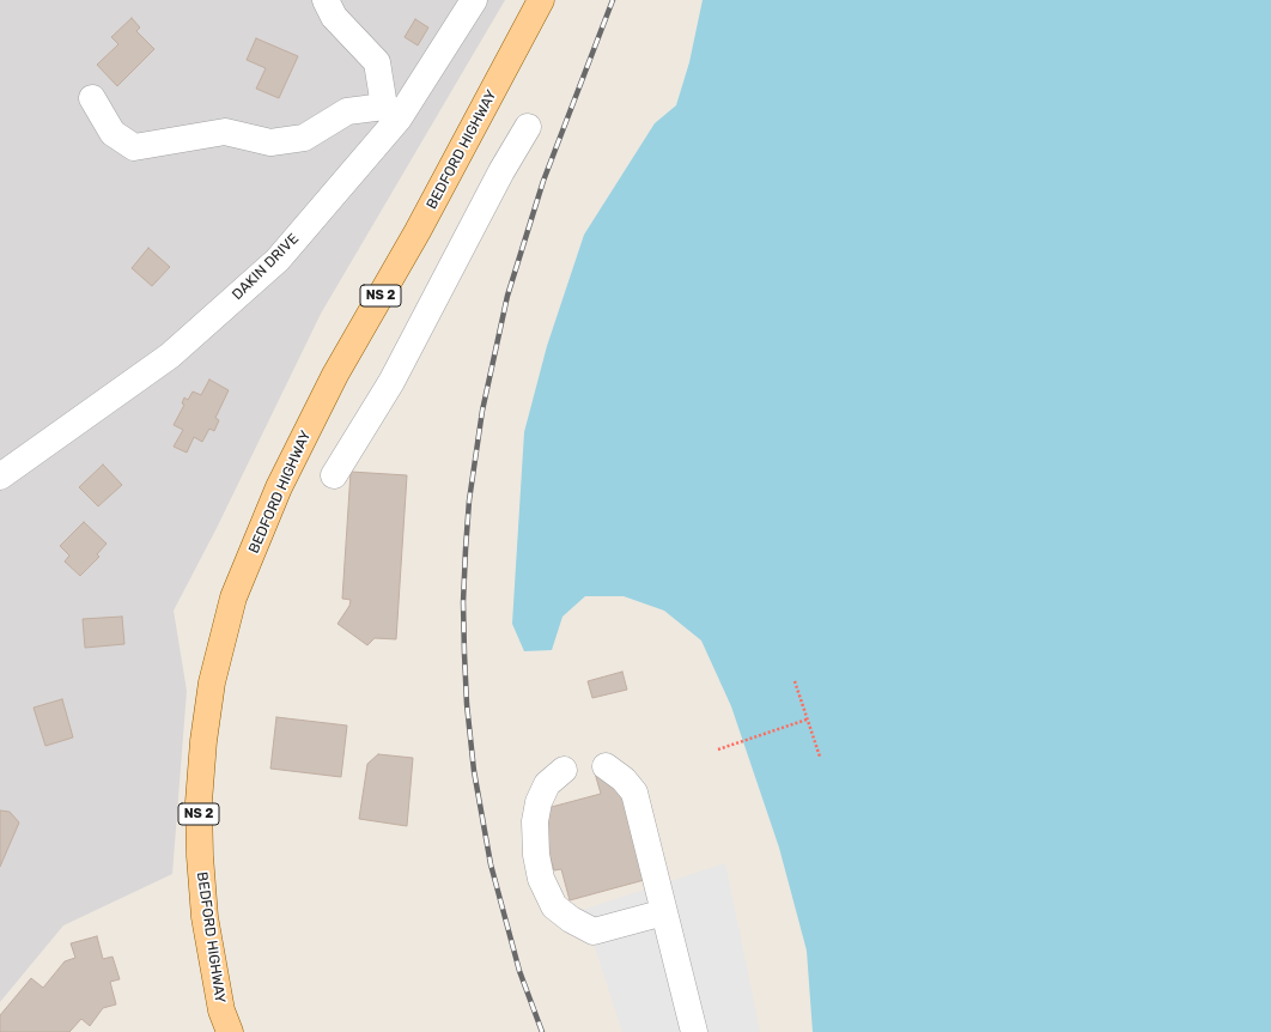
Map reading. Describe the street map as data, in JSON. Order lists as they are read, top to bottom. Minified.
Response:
{"streets":{"main road":["BEDFORD HIGHWAY","NS 2"],"street":["DAKIN DRIVE"]}}
